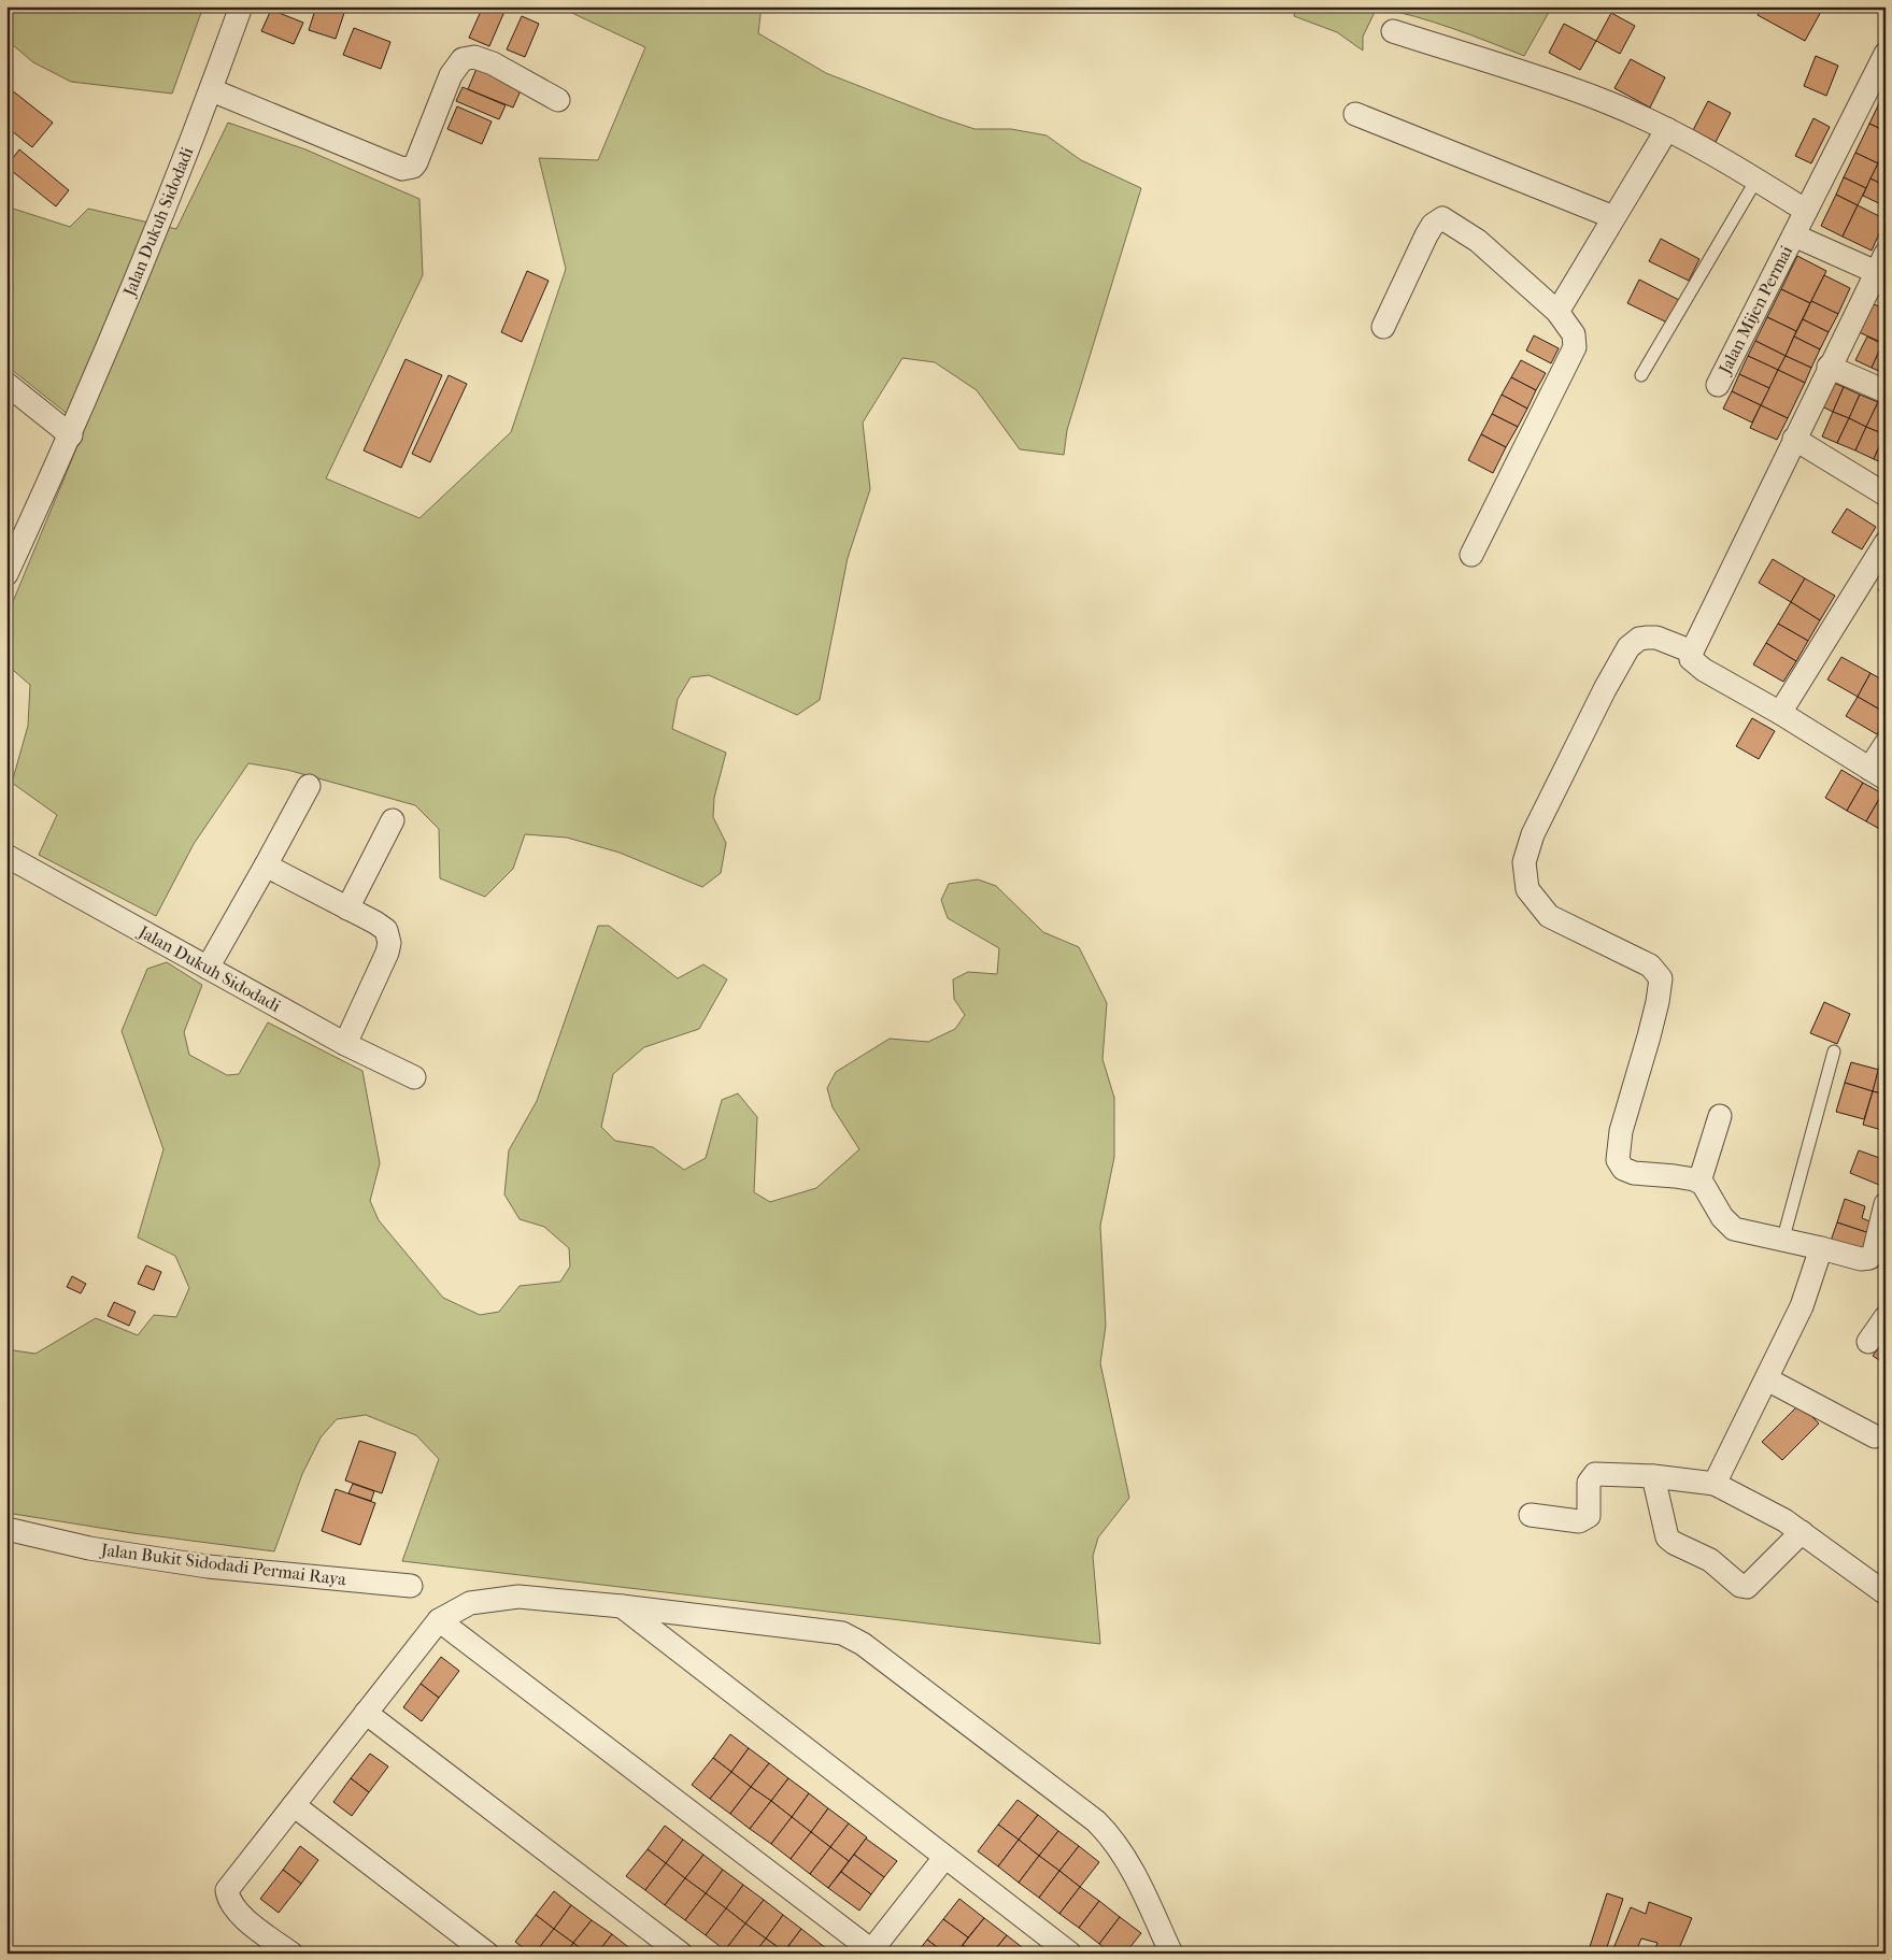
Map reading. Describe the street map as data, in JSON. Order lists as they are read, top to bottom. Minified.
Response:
{"streets":{"street":["Jalan Dukuh Sidodadi","Jalan Mijen Permai","Jalan Bukit Sidodadi Permai Raya"]}}
